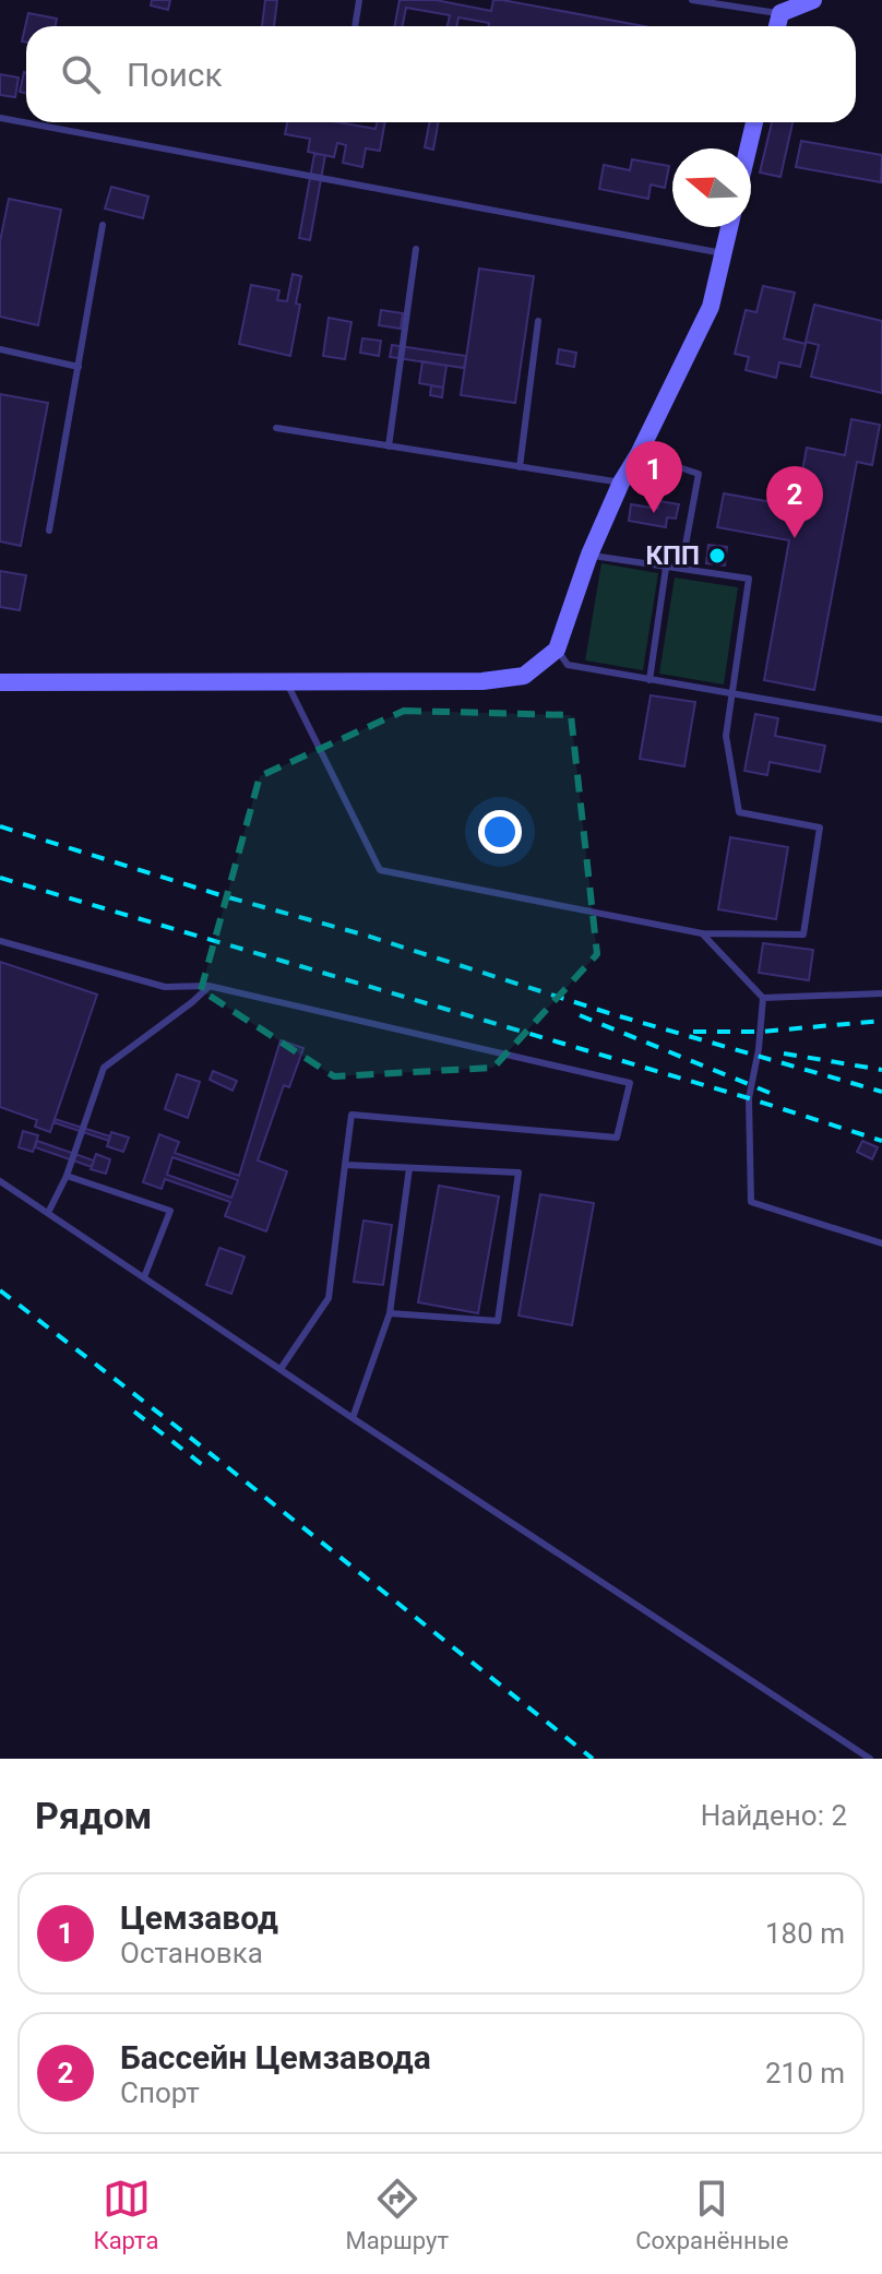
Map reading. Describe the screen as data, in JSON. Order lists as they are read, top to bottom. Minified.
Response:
{"places":["КПП"],"north":"left","page":{"search":"Поиск","pins":["1","2"],"heading":["Рядом","Найдено: 2"],"list":[{"mark":"1","name":"Цемзавод","note":"Остановка","value":"180 m"},{"mark":"2","name":"Бассейн Цемзавода","note":"Спорт","value":"210 m"}],"nav":["Карта","Маршрут","Сохранённые"]}}
